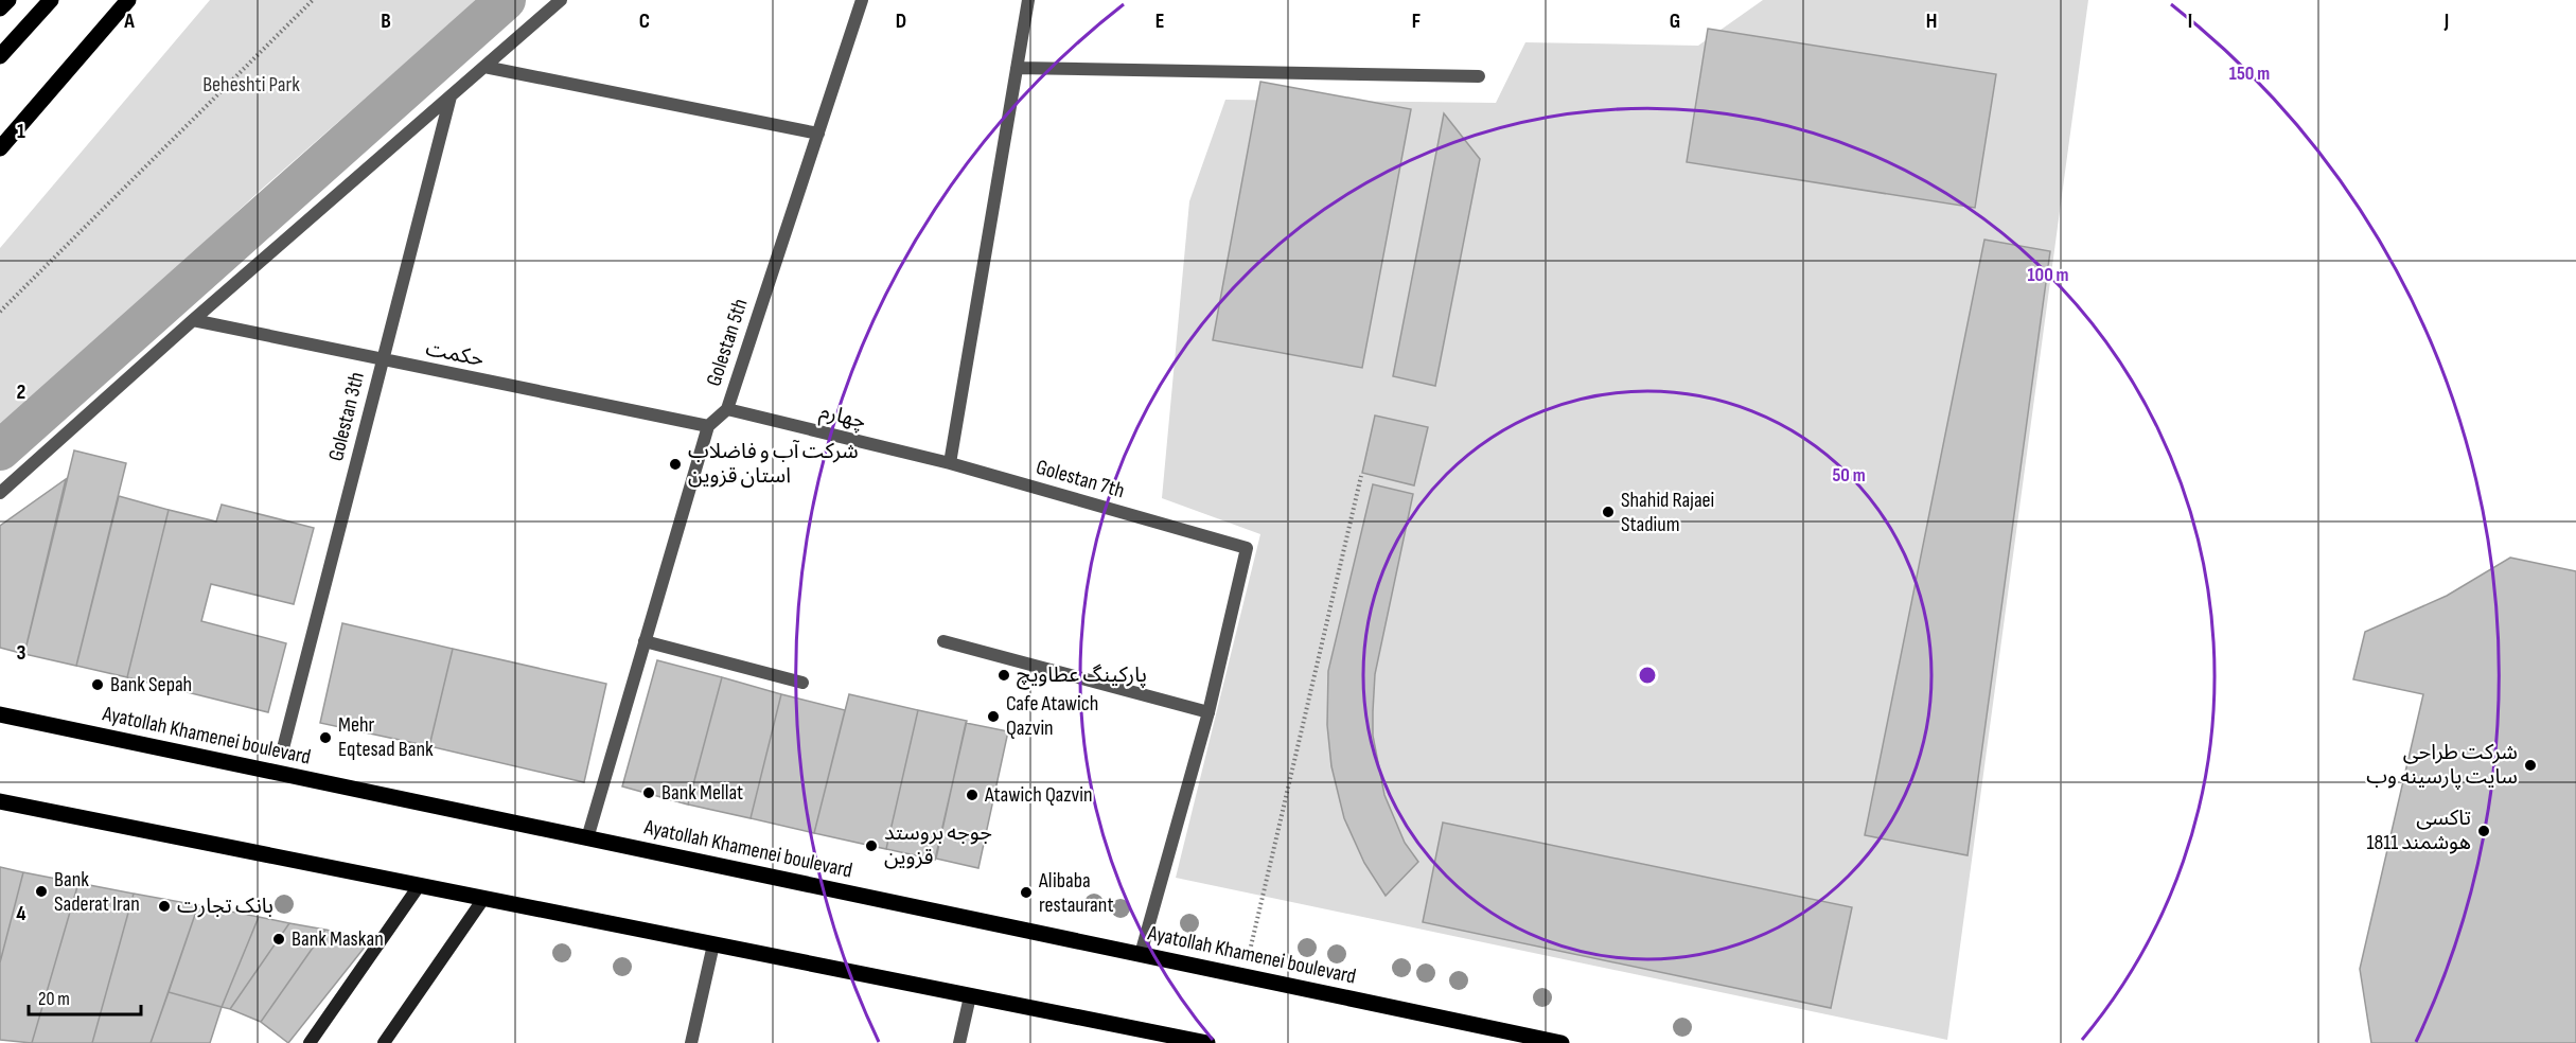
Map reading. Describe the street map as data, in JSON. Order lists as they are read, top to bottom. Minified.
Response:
{"streets":{"main road":["Ayatollah Khamenei boulevard"],"street":["Golestan 5th","حکمت","Golestan 3th","چهارم","Golestan 7th"]},"crossings":[["Golestan 5th","حکمت"],["Golestan 5th","چهارم"],["حکمت","Golestan 3th"],["چهارم","Golestan 7th"],["Golestan 7th","Ayatollah Khamenei boulevard"]],"parks":["Beheshti Park"],"places":["شرکت آب و فاضلاب استان قزوین","Shahid Rajaei Stadium","پارکینگ عطاویچ","Bank Sepah","Cafe Atawich Qazvin","Mehr Eqtesad Bank","شرکت طراحی سایت پارسینه وب","Bank Mellat","Atawich Qazvin","تاکسی هوشمند 1811","جوجه بروستد قزوین","Bank Saderat Iran","Alibaba restaurant","بانک تجارت","Bank Maskan"],"scale_bar":"20 m","grid":{"columns":["A","B","C","D","E","F","G","H","I","J"],"rows":["1","2","3","4"]},"rings":["150 m","100 m","50 m"]}
